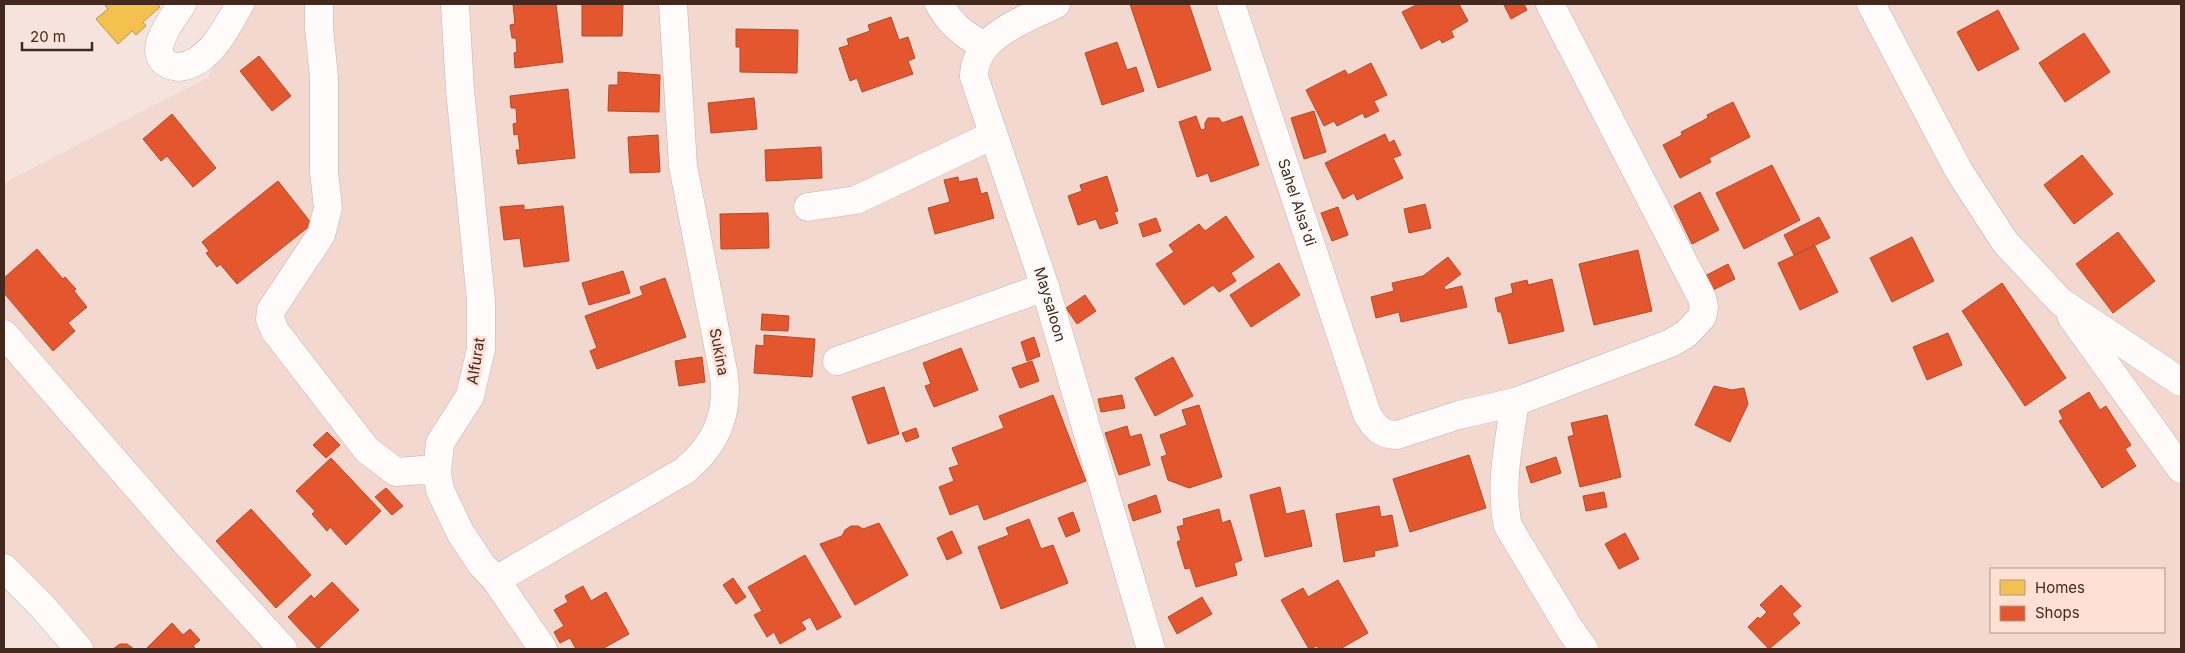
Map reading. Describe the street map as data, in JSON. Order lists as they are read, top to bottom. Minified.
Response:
{"streets":{"street":["Sahel Alsa'di","Maysaloon","Sukina","Alfurat"]},"crossings":[["Sukina","Alfurat"]],"legend":["Homes","Shops"],"scale_bar":"20 m"}
